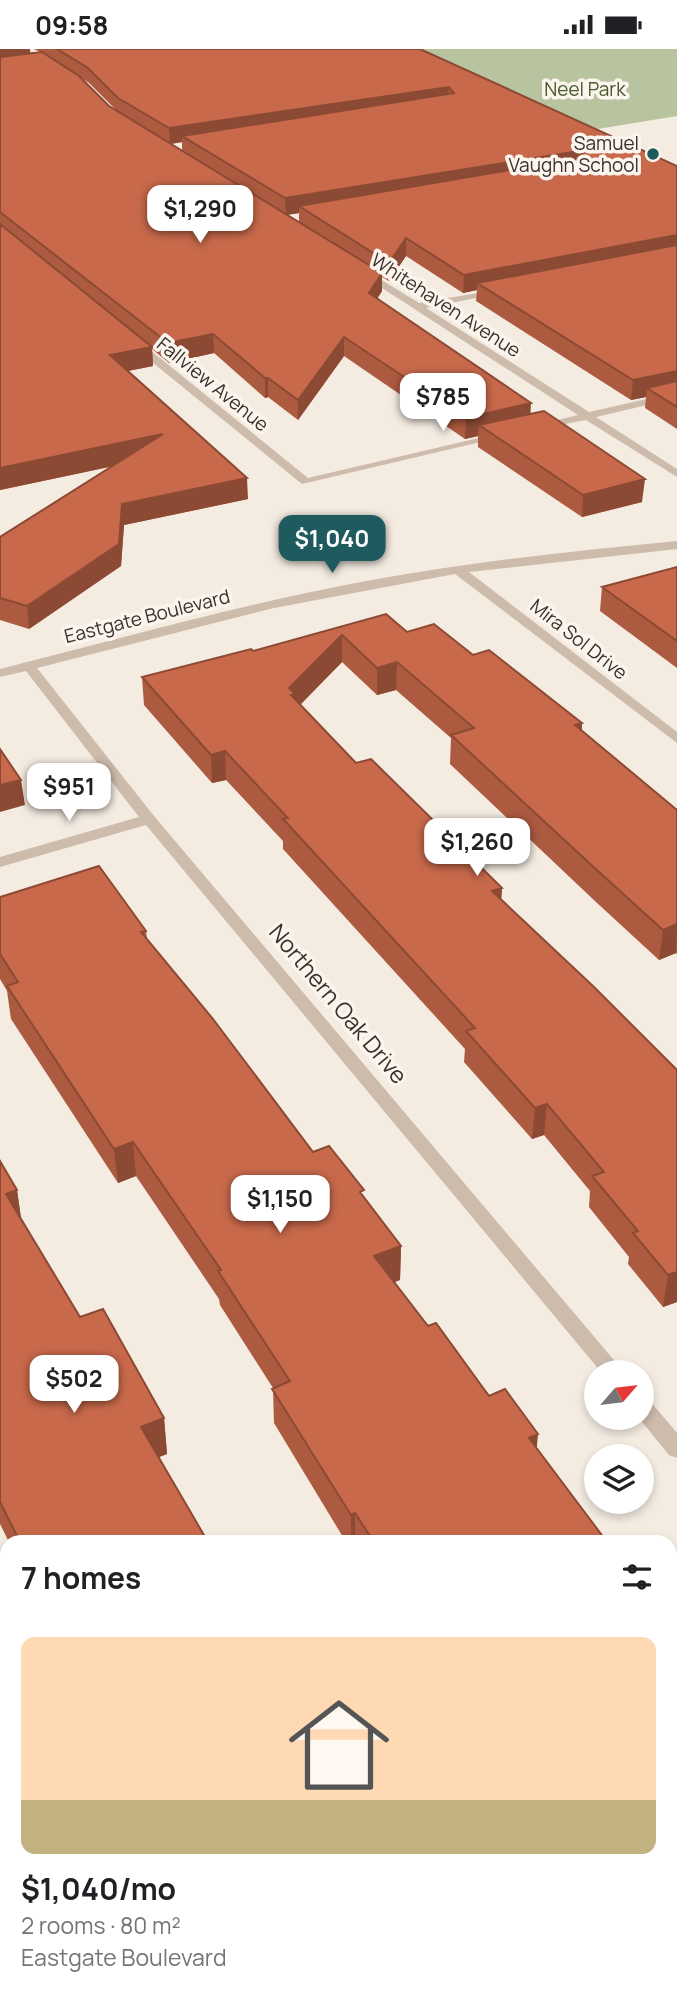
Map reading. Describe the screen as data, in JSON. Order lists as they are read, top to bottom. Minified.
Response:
{"streets":{"street":["Whitehaven Avenue","Fallview Avenue","Eastgate Boulevard","Mira Sol Drive","Northern Oak Drive"]},"crossings":[["Eastgate Boulevard","Mira Sol Drive"],["Eastgate Boulevard","Northern Oak Drive"]],"parks":["Neel Park"],"places":["Samuel Vaughn School"],"north":"top right","page":{"status":"09:58","price":["$1,290","$785","$1,040","$951","$1,260","$1,150","$502"],"heading":"7 homes","list":[{"name":"$1,040/mo","note":"2 rooms · 80 m² · Eastgate Boulevard"}]}}
